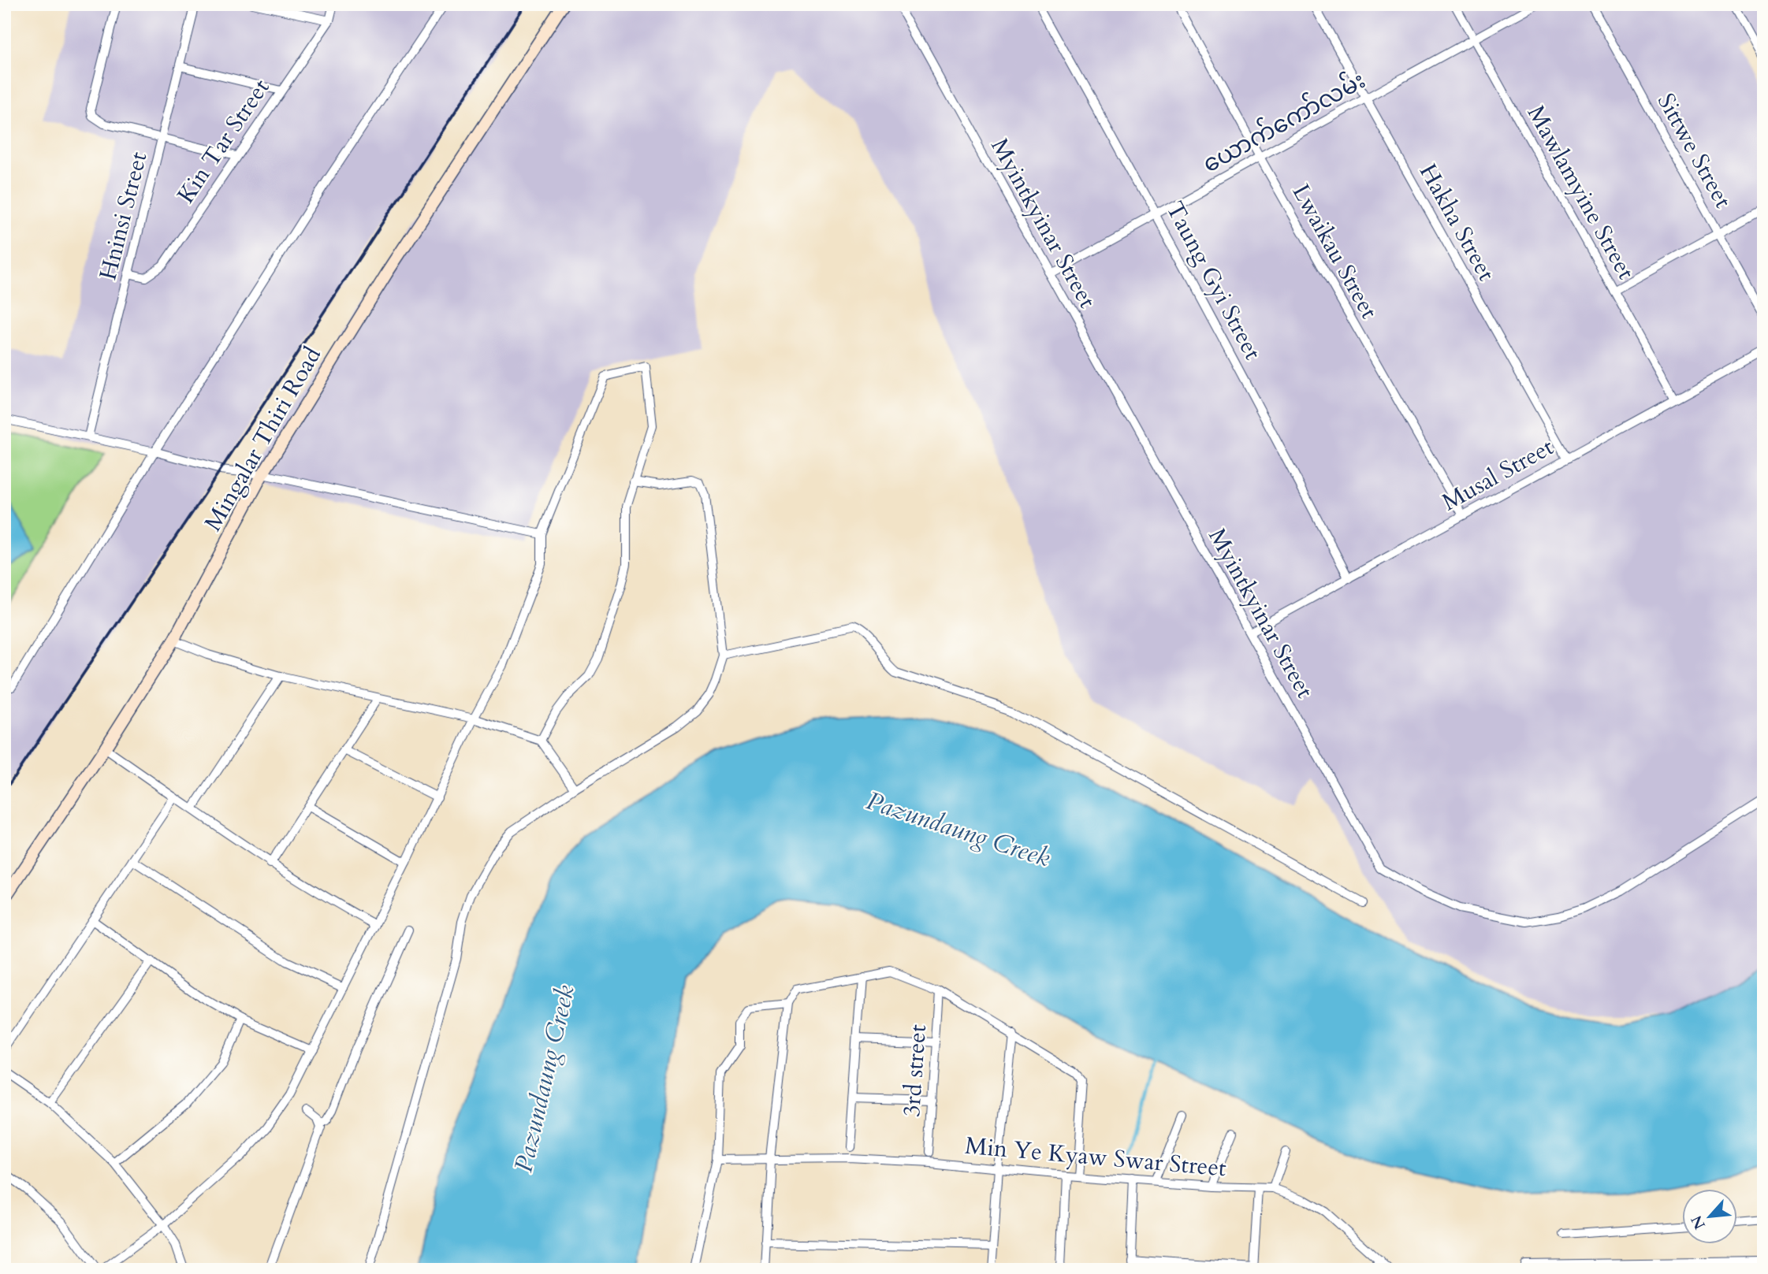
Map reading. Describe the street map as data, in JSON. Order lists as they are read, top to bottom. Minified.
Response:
{"streets":{"street":["ယောက်ကော်လမ်း","Kin Tar Street","Sittwe Street","Mawlamyine Street","Hninsi Street","Hakha Street","Myintkyinar Street","Lwaikau Street","Taung Gyi Street","Mingalar Thiri Road","Musal Street","3rd street","Min Ye Kyaw Swar Street"]},"crossings":[["ယောက်ကော်လမ်း","Mawlamyine Street"],["ယောက်ကော်လမ်း","Hakha Street"],["ယောက်ကော်လမ်း","Myintkyinar Street"],["ယောက်ကော်လမ်း","Lwaikau Street"],["ယောက်ကော်လမ်း","Taung Gyi Street"],["Kin Tar Street","Hninsi Street"],["Mawlamyine Street","Musal Street"],["Hakha Street","Musal Street"],["Myintkyinar Street","Musal Street"],["Lwaikau Street","Musal Street"],["Taung Gyi Street","Musal Street"]],"water":["Pazundaung Creek"],"north":"bottom left"}
